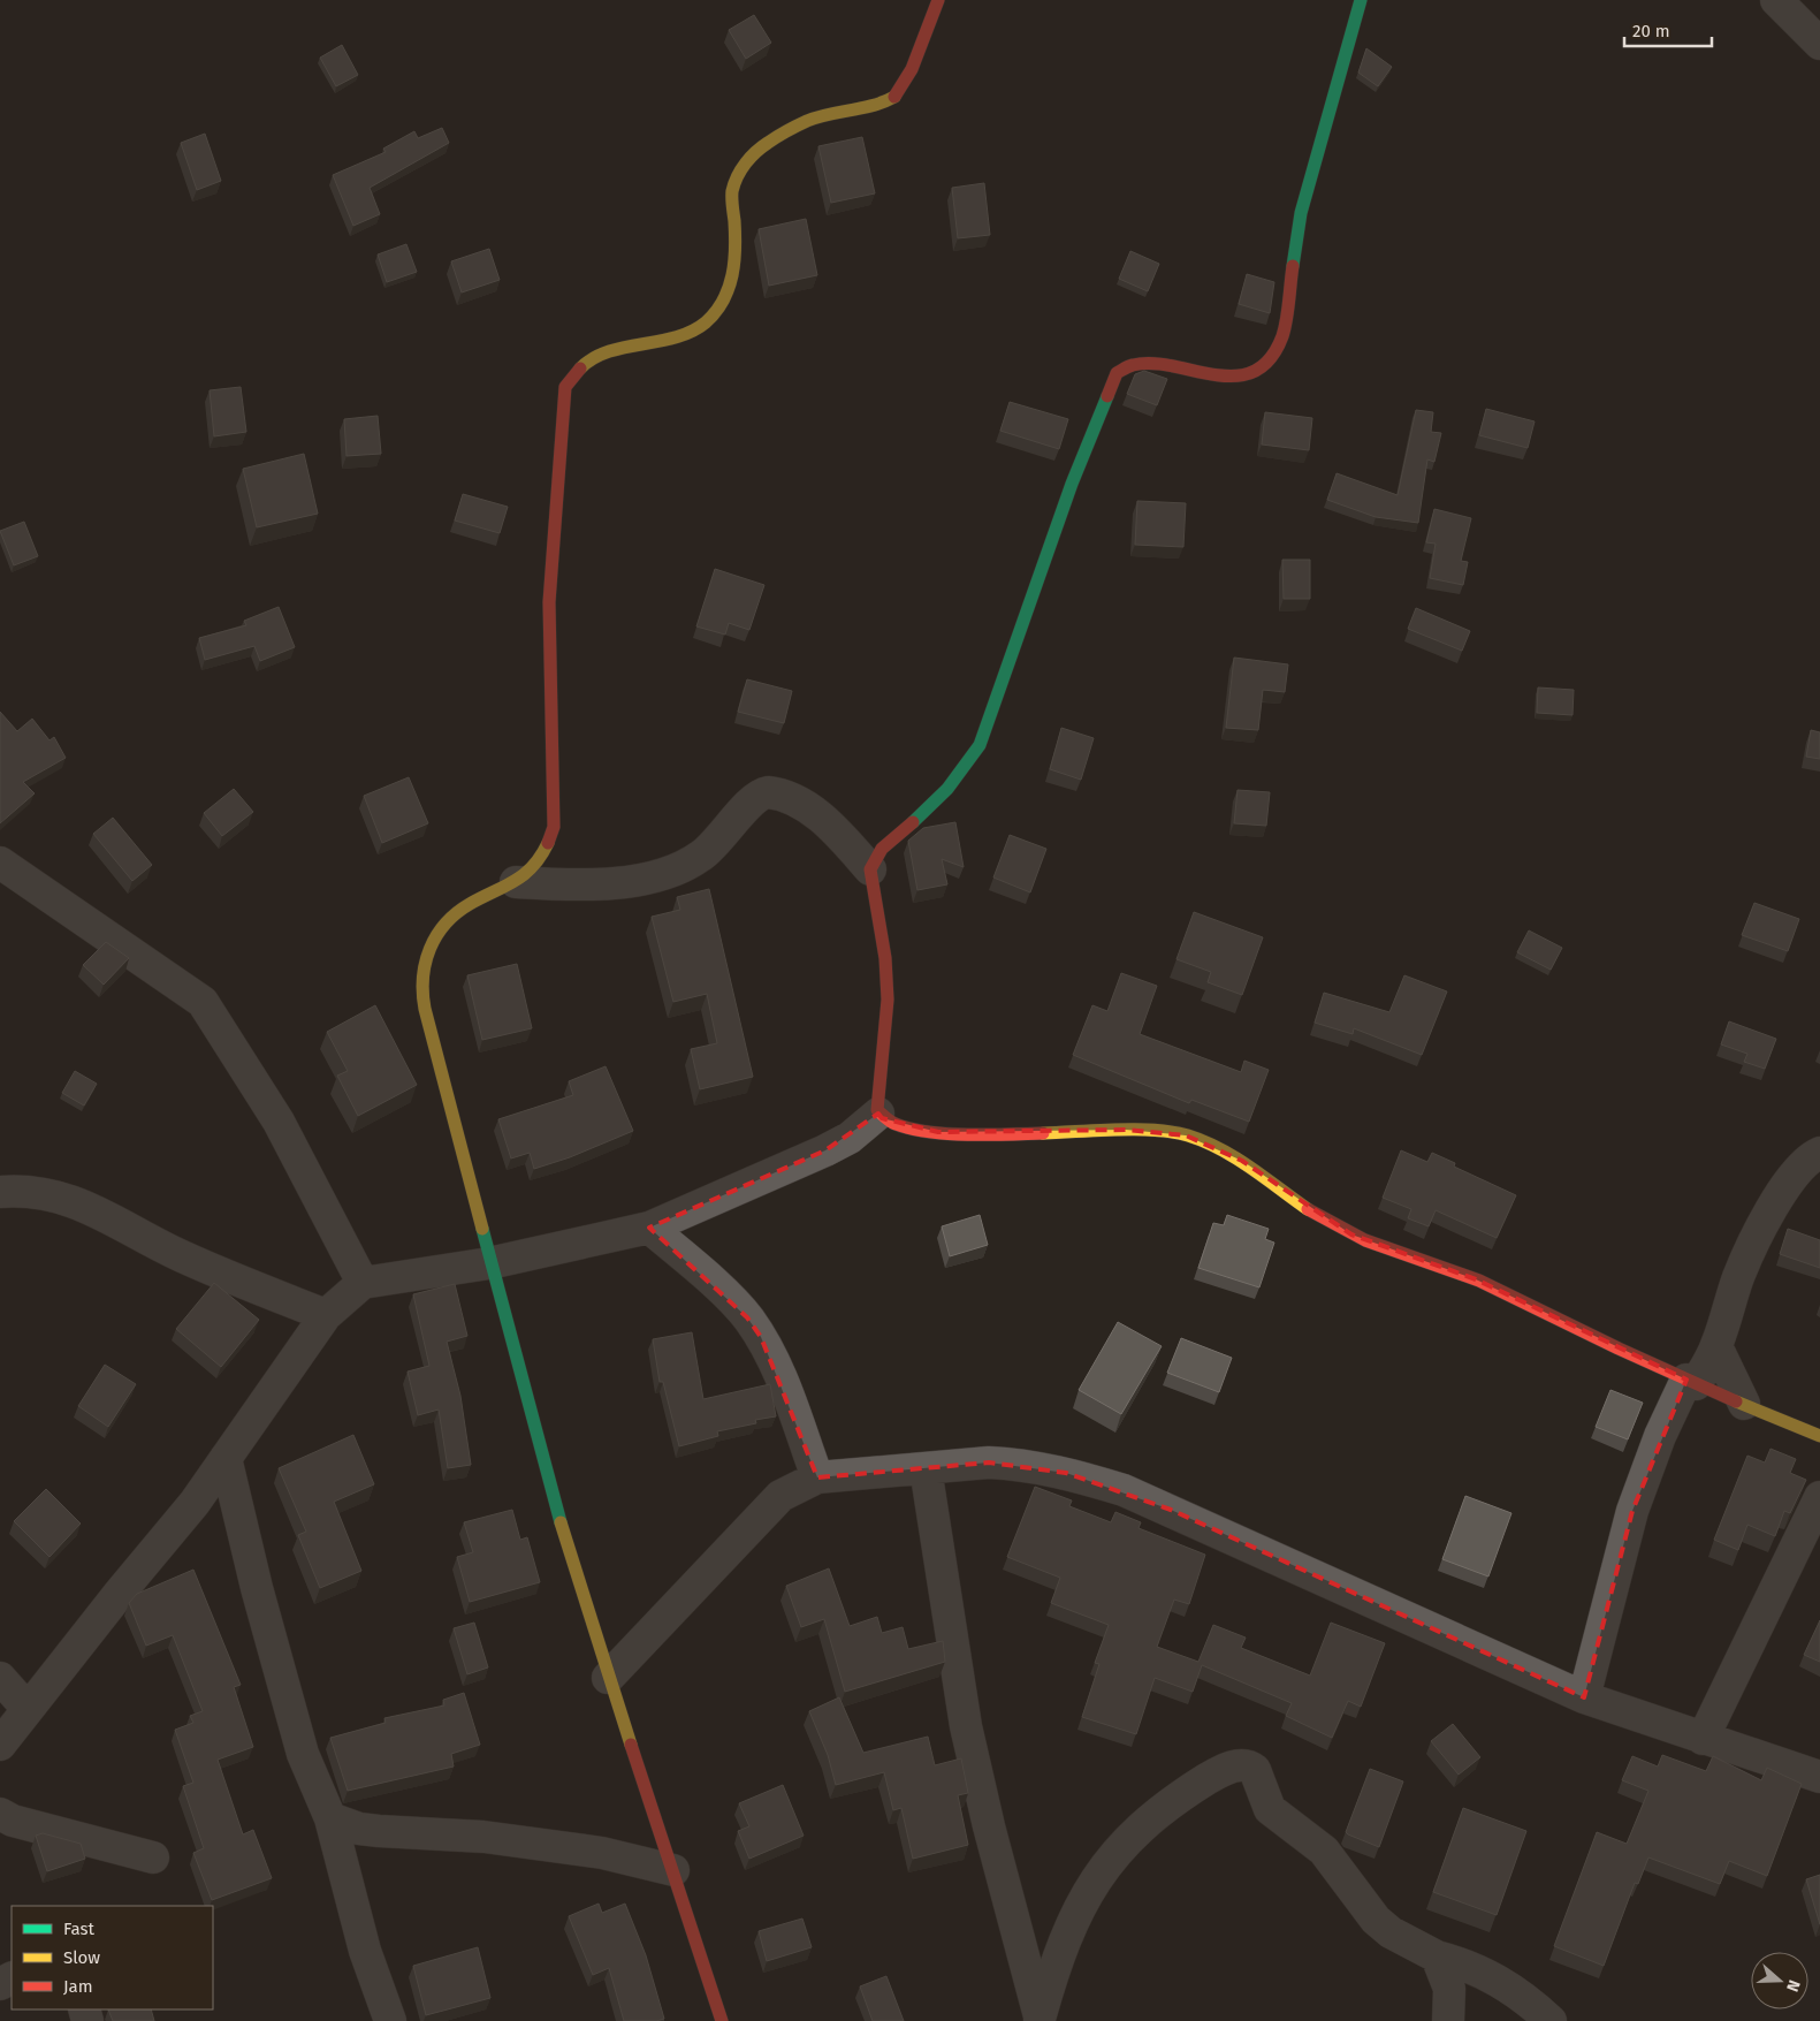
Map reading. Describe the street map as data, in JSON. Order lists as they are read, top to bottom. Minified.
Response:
{"legend":["Fast","Slow","Jam"],"scale_bar":"20 m","north":"right"}
